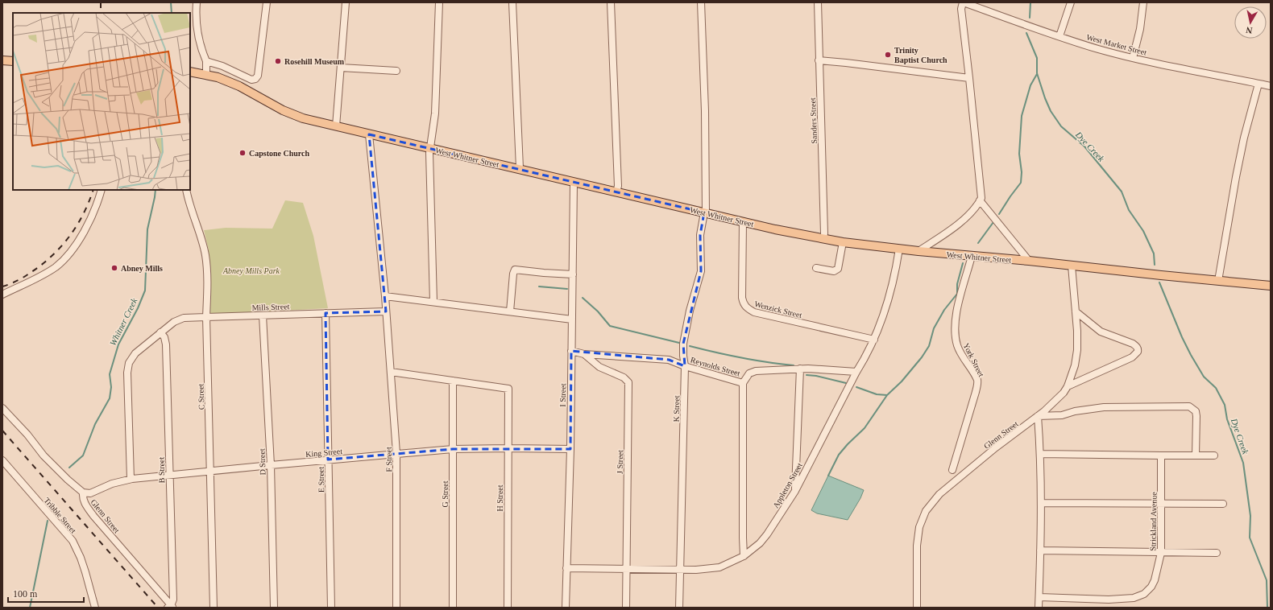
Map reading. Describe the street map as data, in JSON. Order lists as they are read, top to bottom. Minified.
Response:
{"streets":{"main road":["West Whitner Street"],"street":["West Market Street","Sanders Street","Mills Street","Wenzick Street","York Street","Reynolds Street","I Street","C Street","K Street","Glenn Street","King Street","F Street","D Street","J Street","B Street","E Street","Appleton Street","G Street","H Street","Tribble Street","Strickland Avenue"]},"crossings":[["Sanders Street","West Whitner Street"],["West Whitner Street","Wenzick Street"],["West Whitner Street","York Street"],["West Whitner Street","I Street"],["West Whitner Street","K Street"],["West Whitner Street","Glenn Street"],["West Whitner Street","F Street"],["West Whitner Street","Appleton Street"],["Mills Street","C Street"],["Mills Street","King Street"],["Mills Street","F Street"],["Mills Street","D Street"],["Mills Street","B Street"],["Mills Street","E Street"],["Wenzick Street","Appleton Street"],["Reynolds Street","K Street"],["Reynolds Street","J Street"],["Reynolds Street","Appleton Street"],["I Street","King Street"],["I Street","J Street"],["I Street","Appleton Street"],["C Street","King Street"],["K Street","Appleton Street"],["Glenn Street","King Street"],["Glenn Street","B Street"],["King Street","F Street"],["King Street","D Street"],["King Street","B Street"],["King Street","E Street"],["King Street","G Street"],["King Street","H Street"],["J Street","Appleton Street"],["G Street","H Street"]],"water":["Dye Creek","Whitner Creek"],"parks":["Abney Mills Park"],"places":["Trinity Baptist Church","Rosehill Museum","Capstone Church","Abney Mills"],"scale_bar":"100 m","north":"bottom"}
